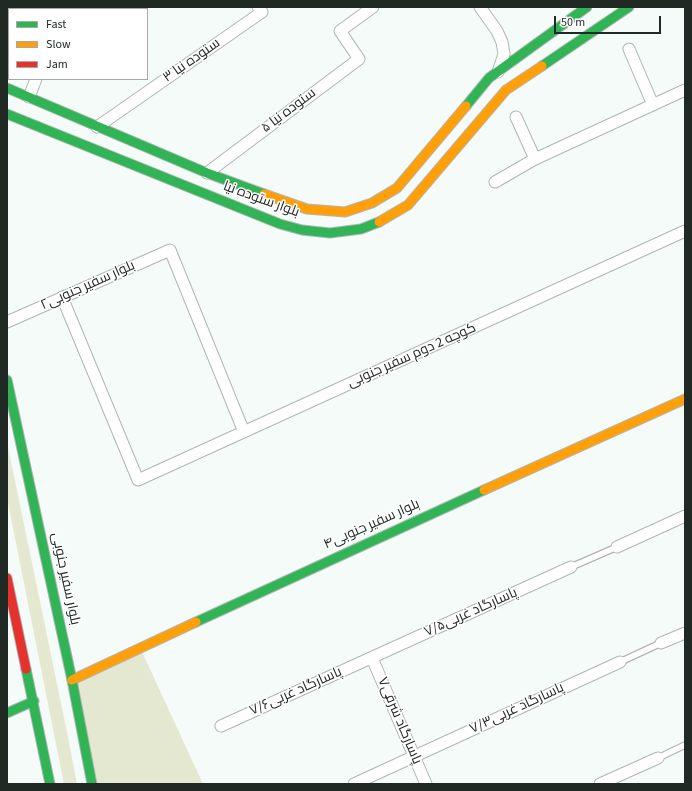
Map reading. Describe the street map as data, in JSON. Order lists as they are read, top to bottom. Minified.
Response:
{"streets":{"street":["ستوده نیا ۳","ستوده نیا ۵","بلوار ستوده نیا","بلوار سفیر جنوبی۲","کوچه 2 دوم سفیر جنوبی","بلوار سفیر جنوبی۴","بلوار سفیر جنوبی","پاسارگاد غربی۷/۵","پاسارگاد غربی۷/۶","پاسارگاد غربی۷/۳","پاسارگاد شرقی۷"]},"crossings":[["ستوده نیا ۳","بلوار ستوده نیا"],["ستوده نیا ۵","بلوار ستوده نیا"],["بلوار سفیر جنوبی۲","کوچه 2 دوم سفیر جنوبی"],["بلوار سفیر جنوبی۴","بلوار سفیر جنوبی"],["پاسارگاد غربی۷/۵","پاسارگاد غربی۷/۶"],["پاسارگاد غربی۷/۵","پاسارگاد شرقی۷"],["پاسارگاد غربی۷/۶","پاسارگاد شرقی۷"],["پاسارگاد غربی۷/۳","پاسارگاد شرقی۷"]],"legend":["Fast","Slow","Jam"],"scale_bar":"50 m"}
